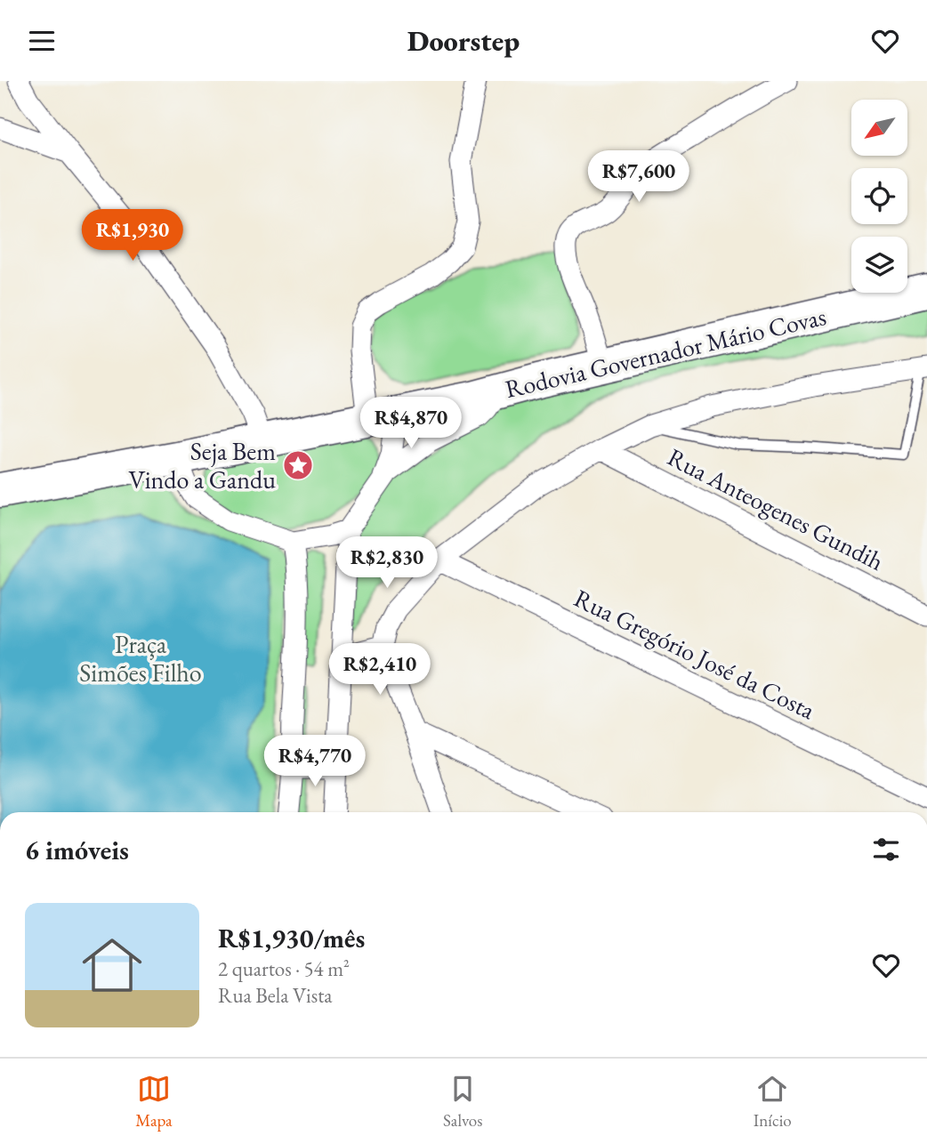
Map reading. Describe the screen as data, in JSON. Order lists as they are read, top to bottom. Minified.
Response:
{"streets":{"highway":["Rodovia Governador Mário Covas"],"street":["Rua Anteogenes Gundih","Rua Gregório José da Costa"]},"parks":["Praça Simões Filho"],"places":{"place":["Seja Bem Vindo a Gandu"]},"north":"bottom left","page":{"header":"Doorstep","price":["R$7,600","R$1,930","R$4,870","R$2,830","R$2,410","R$4,770"],"heading":"6 imóveis","list":[{"name":"R$1,930/mês","note":"2 quartos · 54 m² · Rua Bela Vista"}],"tabs":["Mapa","Salvos","Início"]}}
